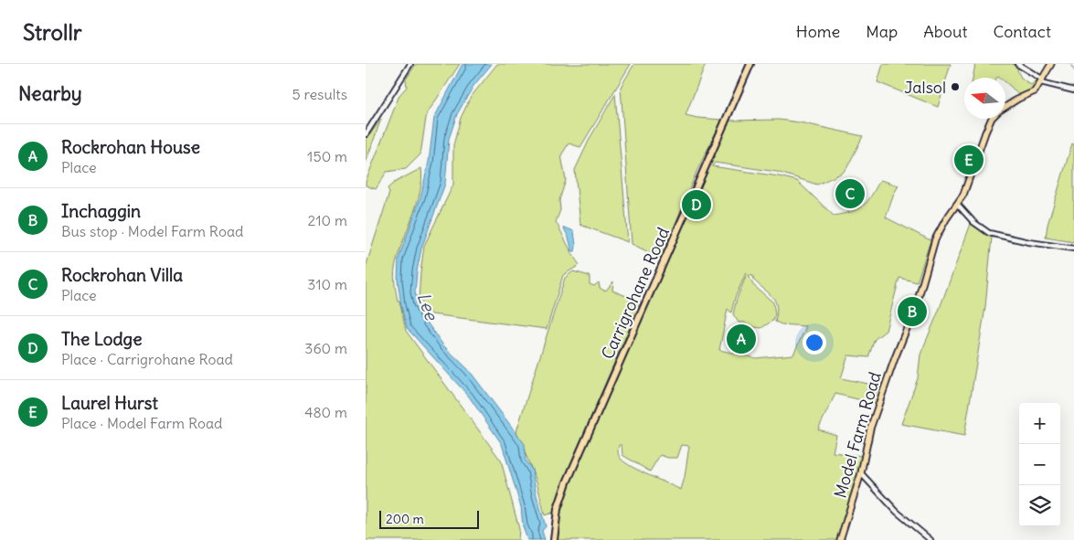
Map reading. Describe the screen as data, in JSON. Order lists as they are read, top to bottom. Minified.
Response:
{"streets":{"highway":["Carrigrohane Road"],"main road":["Model Farm Road"]},"water":["Lee"],"places":["Jalsol"],"scale_bar":"200 m","north":"left","page":{"header":"Strollr","nav":["Home","Map","About","Contact"],"heading":["Nearby","5 results"],"list":[{"mark":"A","name":"Rockrohan House","note":"Place","value":"150 m"},{"mark":"B","name":"Inchaggin","note":"Bus stop · Model Farm Road","value":"210 m"},{"mark":"C","name":"Rockrohan Villa","note":"Place","value":"310 m"},{"mark":"D","name":"The Lodge","note":"Place · Carrigrohane Road","value":"360 m"},{"mark":"E","name":"Laurel Hurst","note":"Place · Model Farm Road","value":"480 m"}],"pins":["E","C","D","B","A"],"map_buttons":["+","−"],"scale":"200 m"}}
